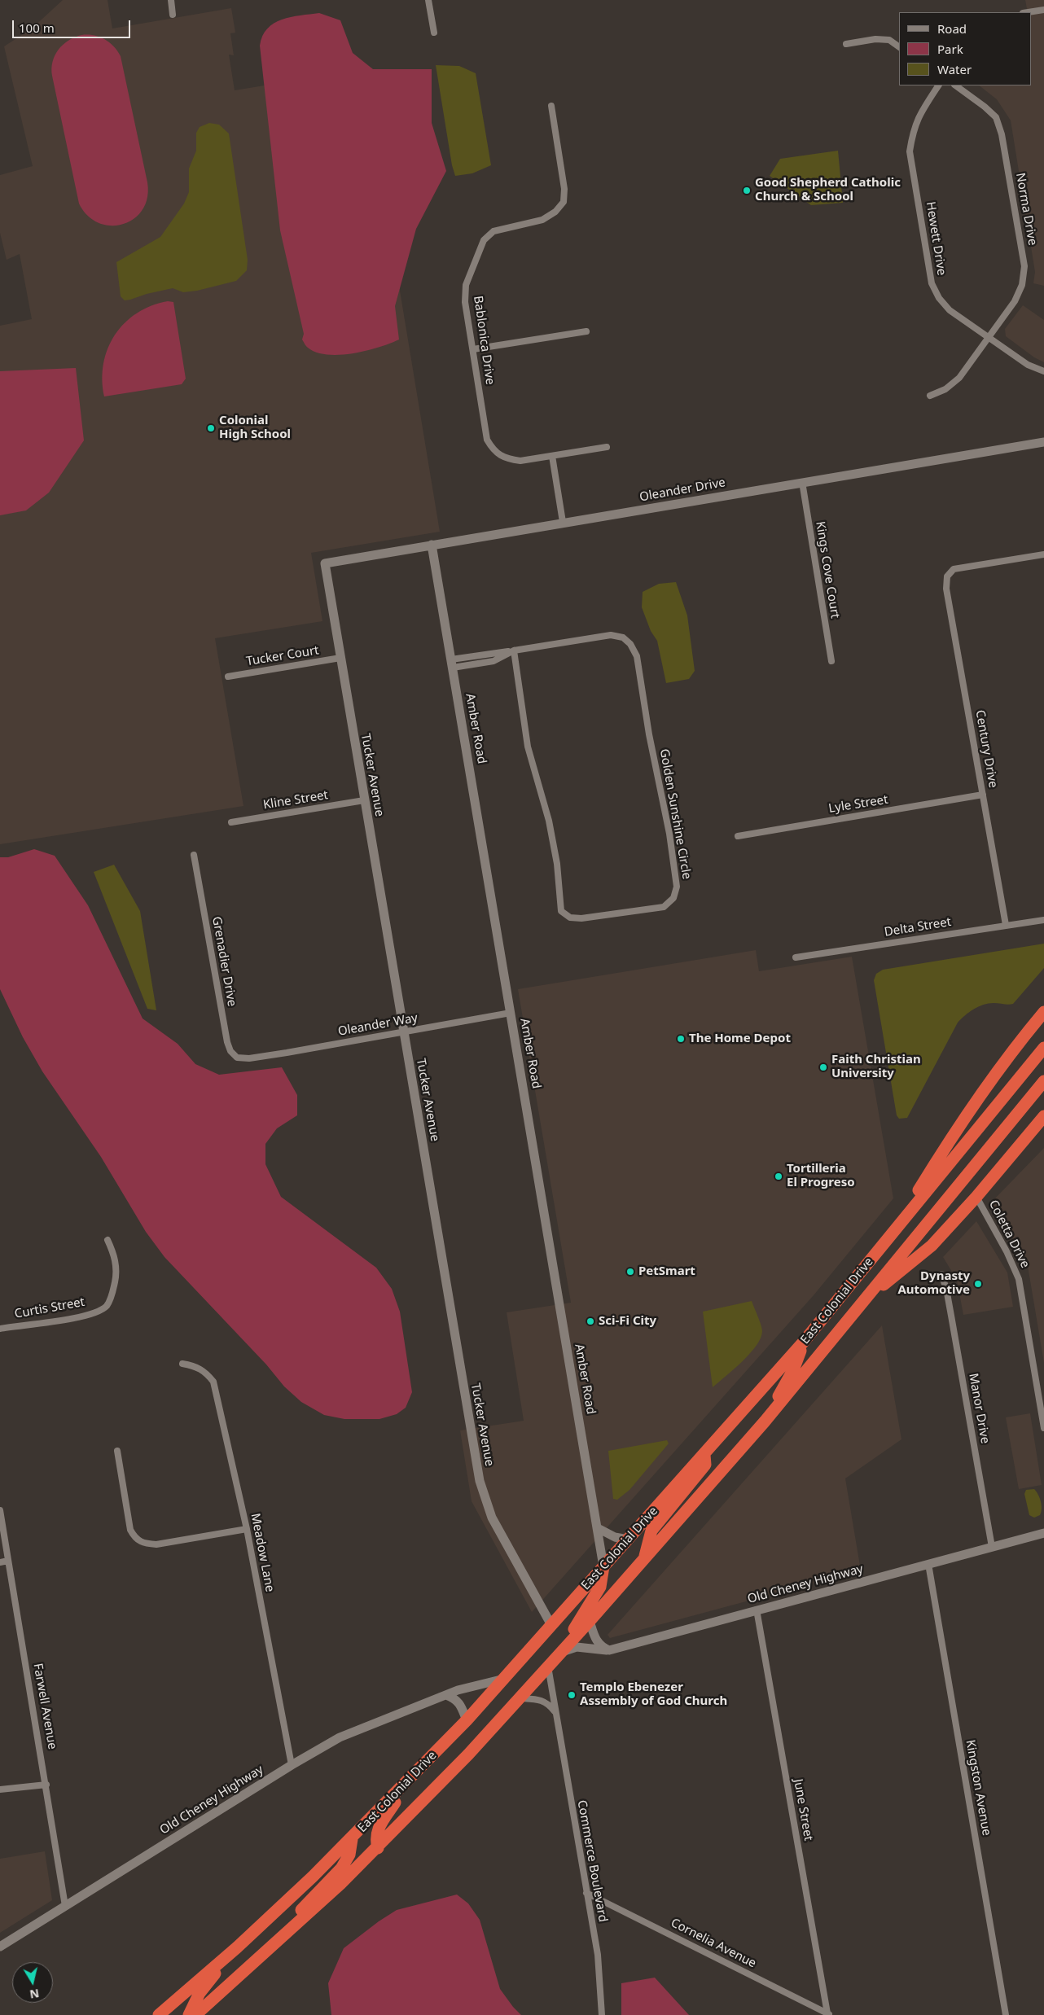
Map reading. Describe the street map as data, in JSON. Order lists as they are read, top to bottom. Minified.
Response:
{"streets":{"highway":["East Colonial Drive"],"street":["Norma Drive","Hewett Drive","Bablonica Drive","Oleander Drive","Kings Cove Court","Tucker Court","Amber Road","Century Drive","Tucker Avenue","Kline Street","Lyle Street","Golden Sunshine Circle","Delta Street","Grenadier Drive","Oleander Way","Coletta Drive","Curtis Street","Manor Drive","Meadow Lane","Old Cheney Highway","Farwell Avenue","Kingston Avenue","June Street","Commerce Boulevard","Cornelia Avenue"]},"crossings":[["Norma Drive","Hewett Drive"],["Oleander Drive","Kings Cove Court"],["Oleander Drive","Amber Road"],["Oleander Drive","Tucker Avenue"],["Tucker Court","Tucker Avenue"],["Amber Road","Golden Sunshine Circle"],["Amber Road","Oleander Way"],["Amber Road","East Colonial Drive"],["Century Drive","Lyle Street"],["Century Drive","Delta Street"],["Tucker Avenue","Kline Street"],["Tucker Avenue","Oleander Way"],["Tucker Avenue","East Colonial Drive"],["Grenadier Drive","Oleander Way"],["East Colonial Drive","Old Cheney Highway"],["East Colonial Drive","Commerce Boulevard"],["Manor Drive","Old Cheney Highway"],["Meadow Lane","Old Cheney Highway"],["Old Cheney Highway","Farwell Avenue"],["Old Cheney Highway","Kingston Avenue"],["Old Cheney Highway","June Street"],["June Street","Cornelia Avenue"],["Commerce Boulevard","Cornelia Avenue"]],"places":["Good Shepherd Catholic Church & School","Colonial High School","The Home Depot","Faith Christian University","Tortilleria El Progreso","PetSmart","Dynasty Automotive","Sci-Fi City","Templo Ebenezer Assembly of God Church"],"legend":["Road","Park","Water"],"scale_bar":"100 m","north":"bottom"}
